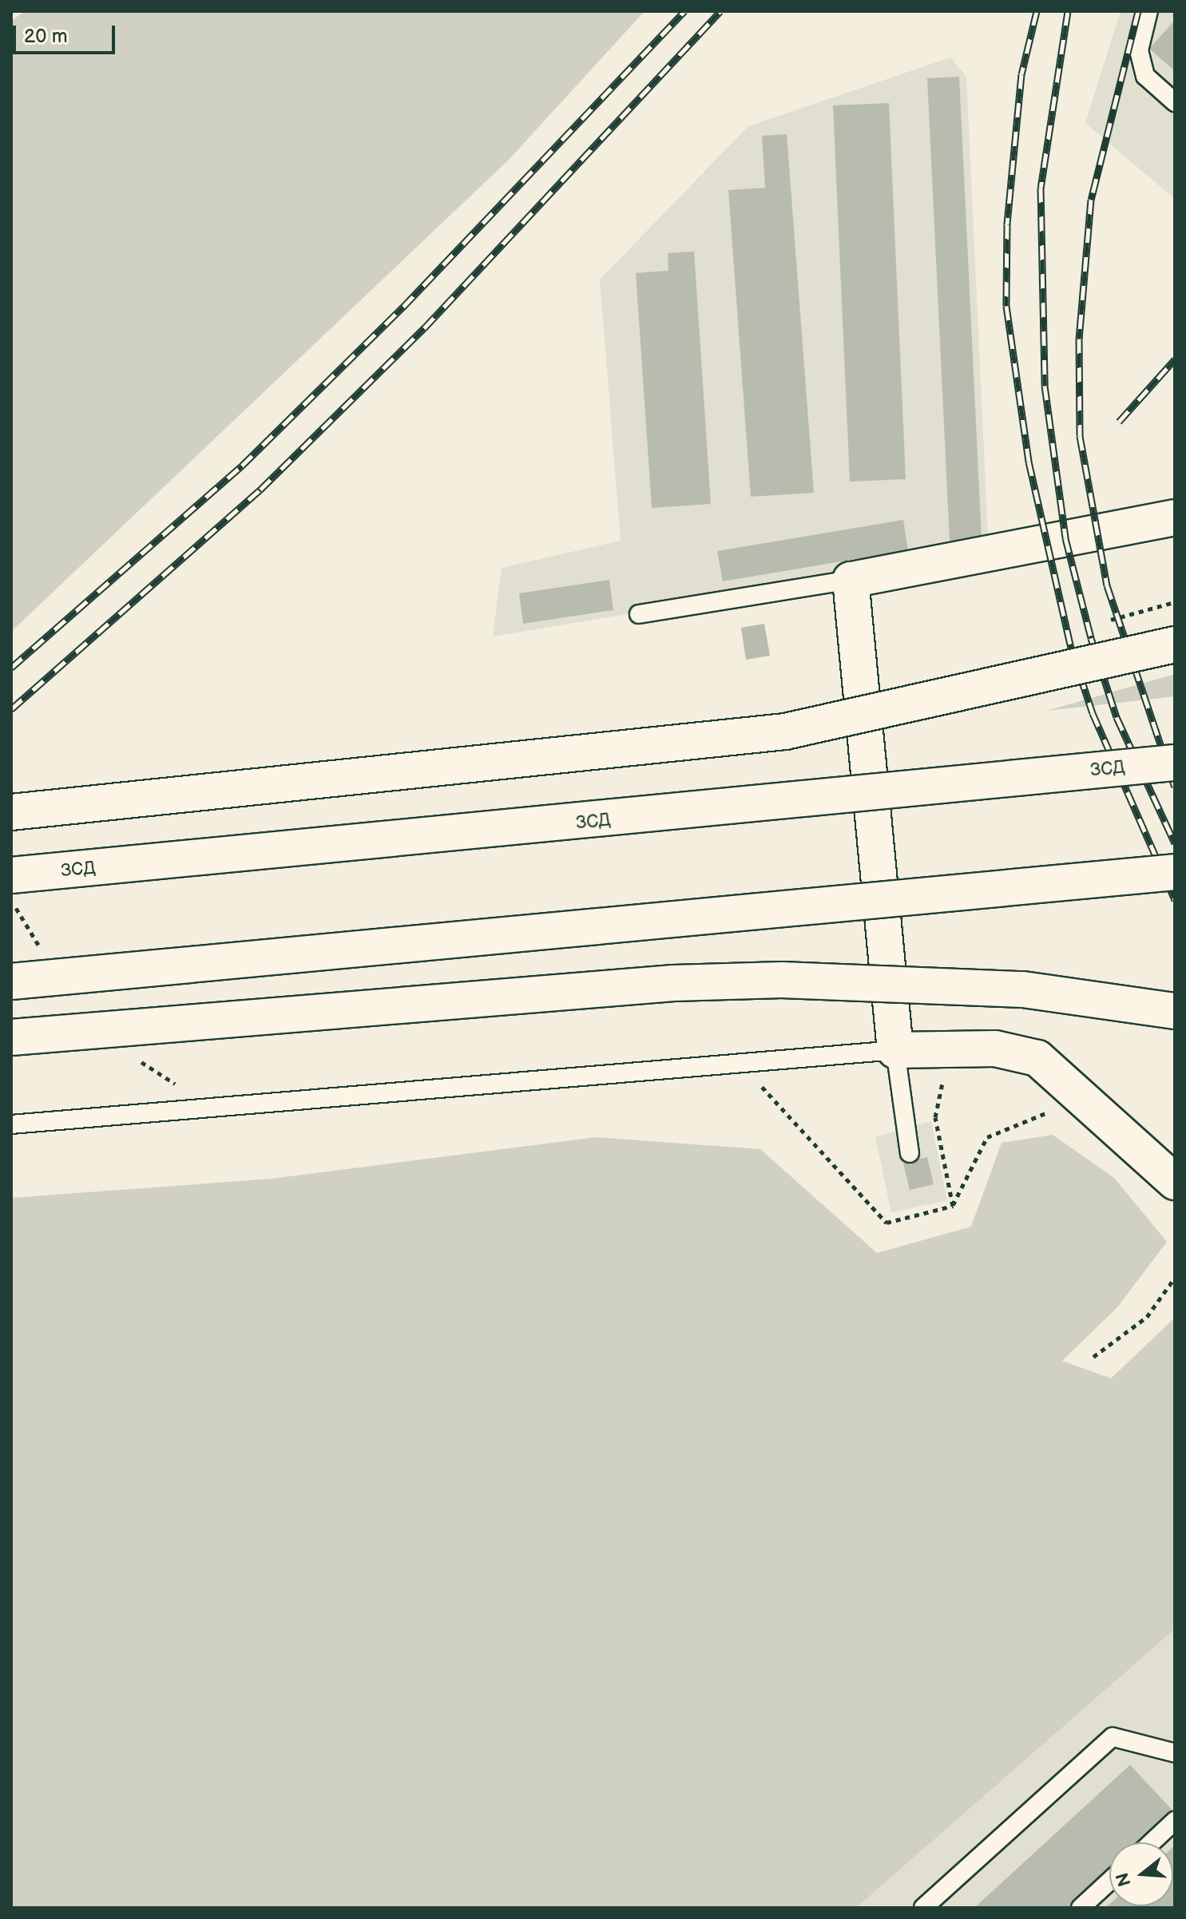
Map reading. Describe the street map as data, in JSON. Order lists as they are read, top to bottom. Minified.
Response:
{"streets":{"main road":["ЗСД"]},"scale_bar":"20 m","north":"left"}
